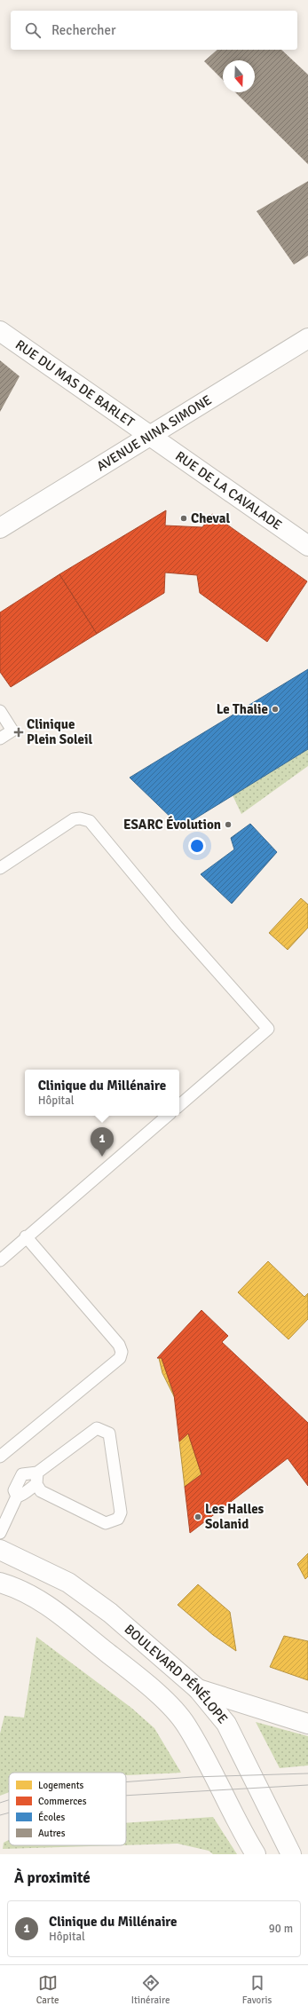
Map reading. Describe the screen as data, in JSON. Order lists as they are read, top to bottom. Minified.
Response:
{"streets":{"main road":["RUE DU MAS DE BARLET","AVENUE NINA SIMONE","RUE DE LA CAVALADE","BOULEVARD PÉNÉLOPE"]},"crossings":[["RUE DU MAS DE BARLET","AVENUE NINA SIMONE"],["RUE DU MAS DE BARLET","RUE DE LA CAVALADE"],["AVENUE NINA SIMONE","RUE DE LA CAVALADE"]],"places":{"other":["Cheval","Le Thalie","ESARC Évolution","Les Halles Solanid"],"health":["Clinique Plein Soleil"]},"legend":["Logements","Commerces","Écoles","Autres"],"north":"bottom","page":{"search":"Rechercher","popup":["Clinique du Millénaire","Hôpital"],"pins":"1","heading":"À proximité","list":[{"mark":"1","name":"Clinique du Millénaire","note":"Hôpital","value":"90 m"}],"nav":["Carte","Itinéraire","Favoris"]}}
